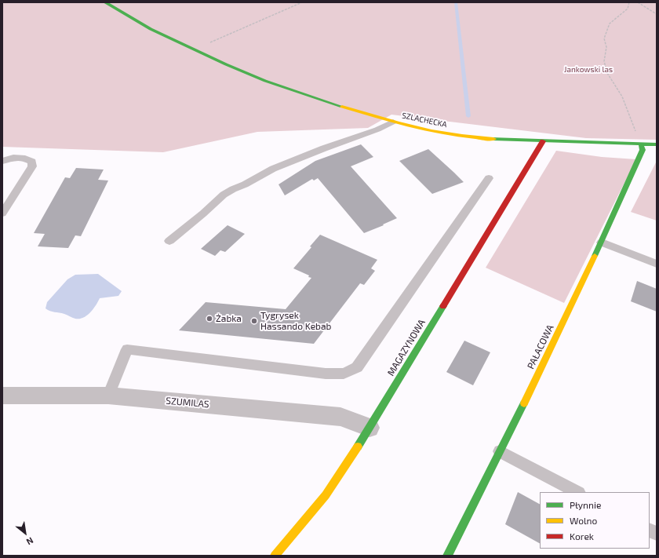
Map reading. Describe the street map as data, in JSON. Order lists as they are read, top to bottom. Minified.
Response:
{"streets":{"street":["SZLACHECKA","PAŁACOWA","MAGAZYNOWA","SZUMILAS"]},"crossings":[["SZLACHECKA","PAŁACOWA"],["SZLACHECKA","MAGAZYNOWA"],["MAGAZYNOWA","SZUMILAS"]],"parks":["Jankowski las"],"places":["Żabka","Tygrysek Hassando Kebab"],"legend":["Płynnie","Wolno","Korek"],"north":"bottom right"}
